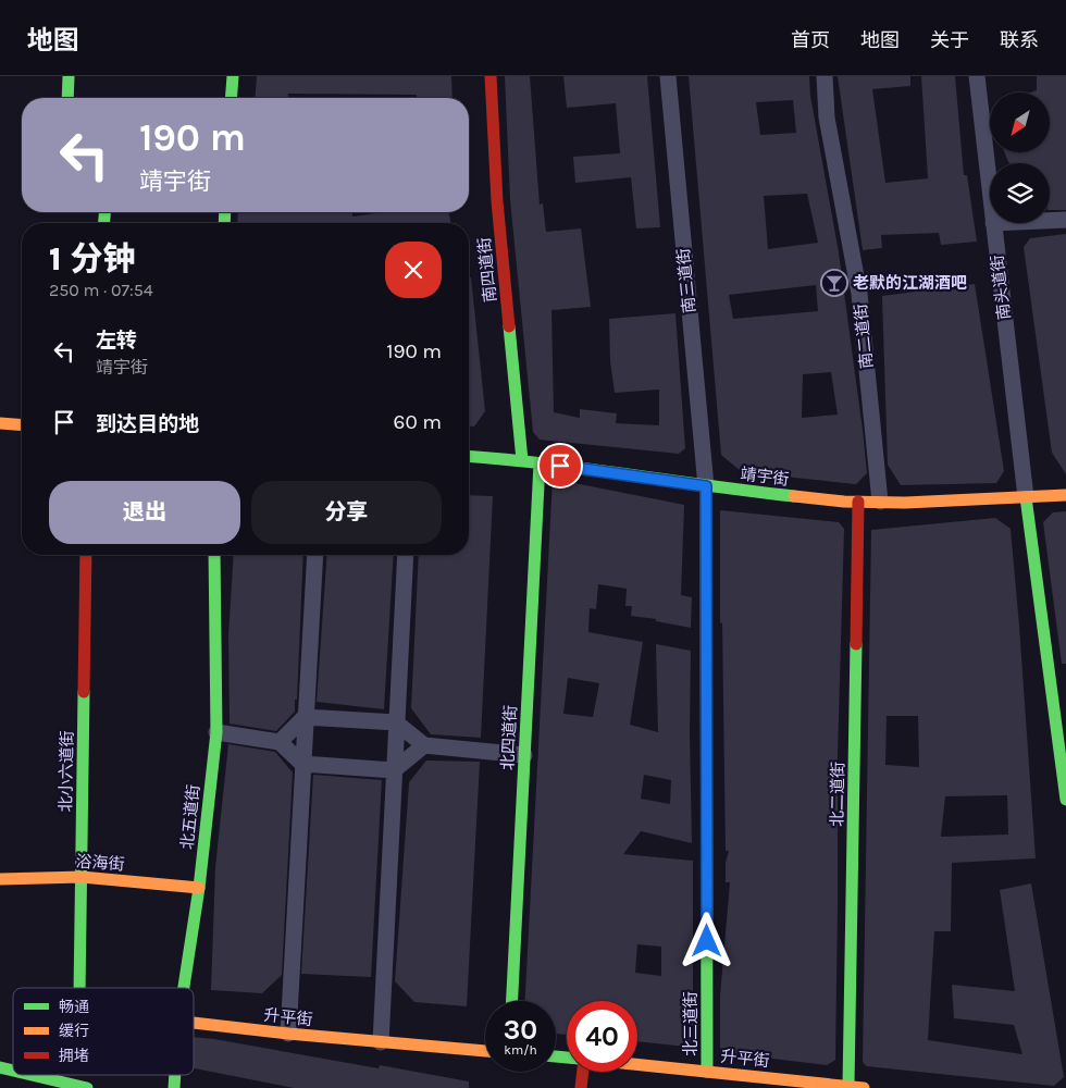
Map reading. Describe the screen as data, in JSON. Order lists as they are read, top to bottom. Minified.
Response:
{"streets":{"main road":["南四道街","靖宇街","北四道街","北小六道街","北二道街","北五道街","浴海街","升平街","北三道街"],"street":["南三道街","南头道街","南二道街"]},"crossings":[["南四道街","靖宇街"],["南三道街","靖宇街"],["南三道街","北三道街"],["南头道街","靖宇街"],["南二道街","靖宇街"],["靖宇街","北四道街"],["靖宇街","北二道街"],["靖宇街","北三道街"],["北小六道街","浴海街"],["北二道街","升平街"],["北五道街","浴海街"],["升平街","北三道街"]],"places":{"bar":["老默的江湖酒吧"]},"legend":["畅通","缓行","拥堵"],"north":"bottom left","page":{"header":"地图","nav":["首页","地图","关于","联系"],"turn":["190 m","靖宇街"],"heading":["1 分钟","250 m · 07:54"],"list":[{"name":"左转","note":"靖宇街","value":"190 m"},{"name":"到达目的地","value":"60 m"}],"buttons":["退出","分享"],"speed":"30 km/h","limit":"40"}}
